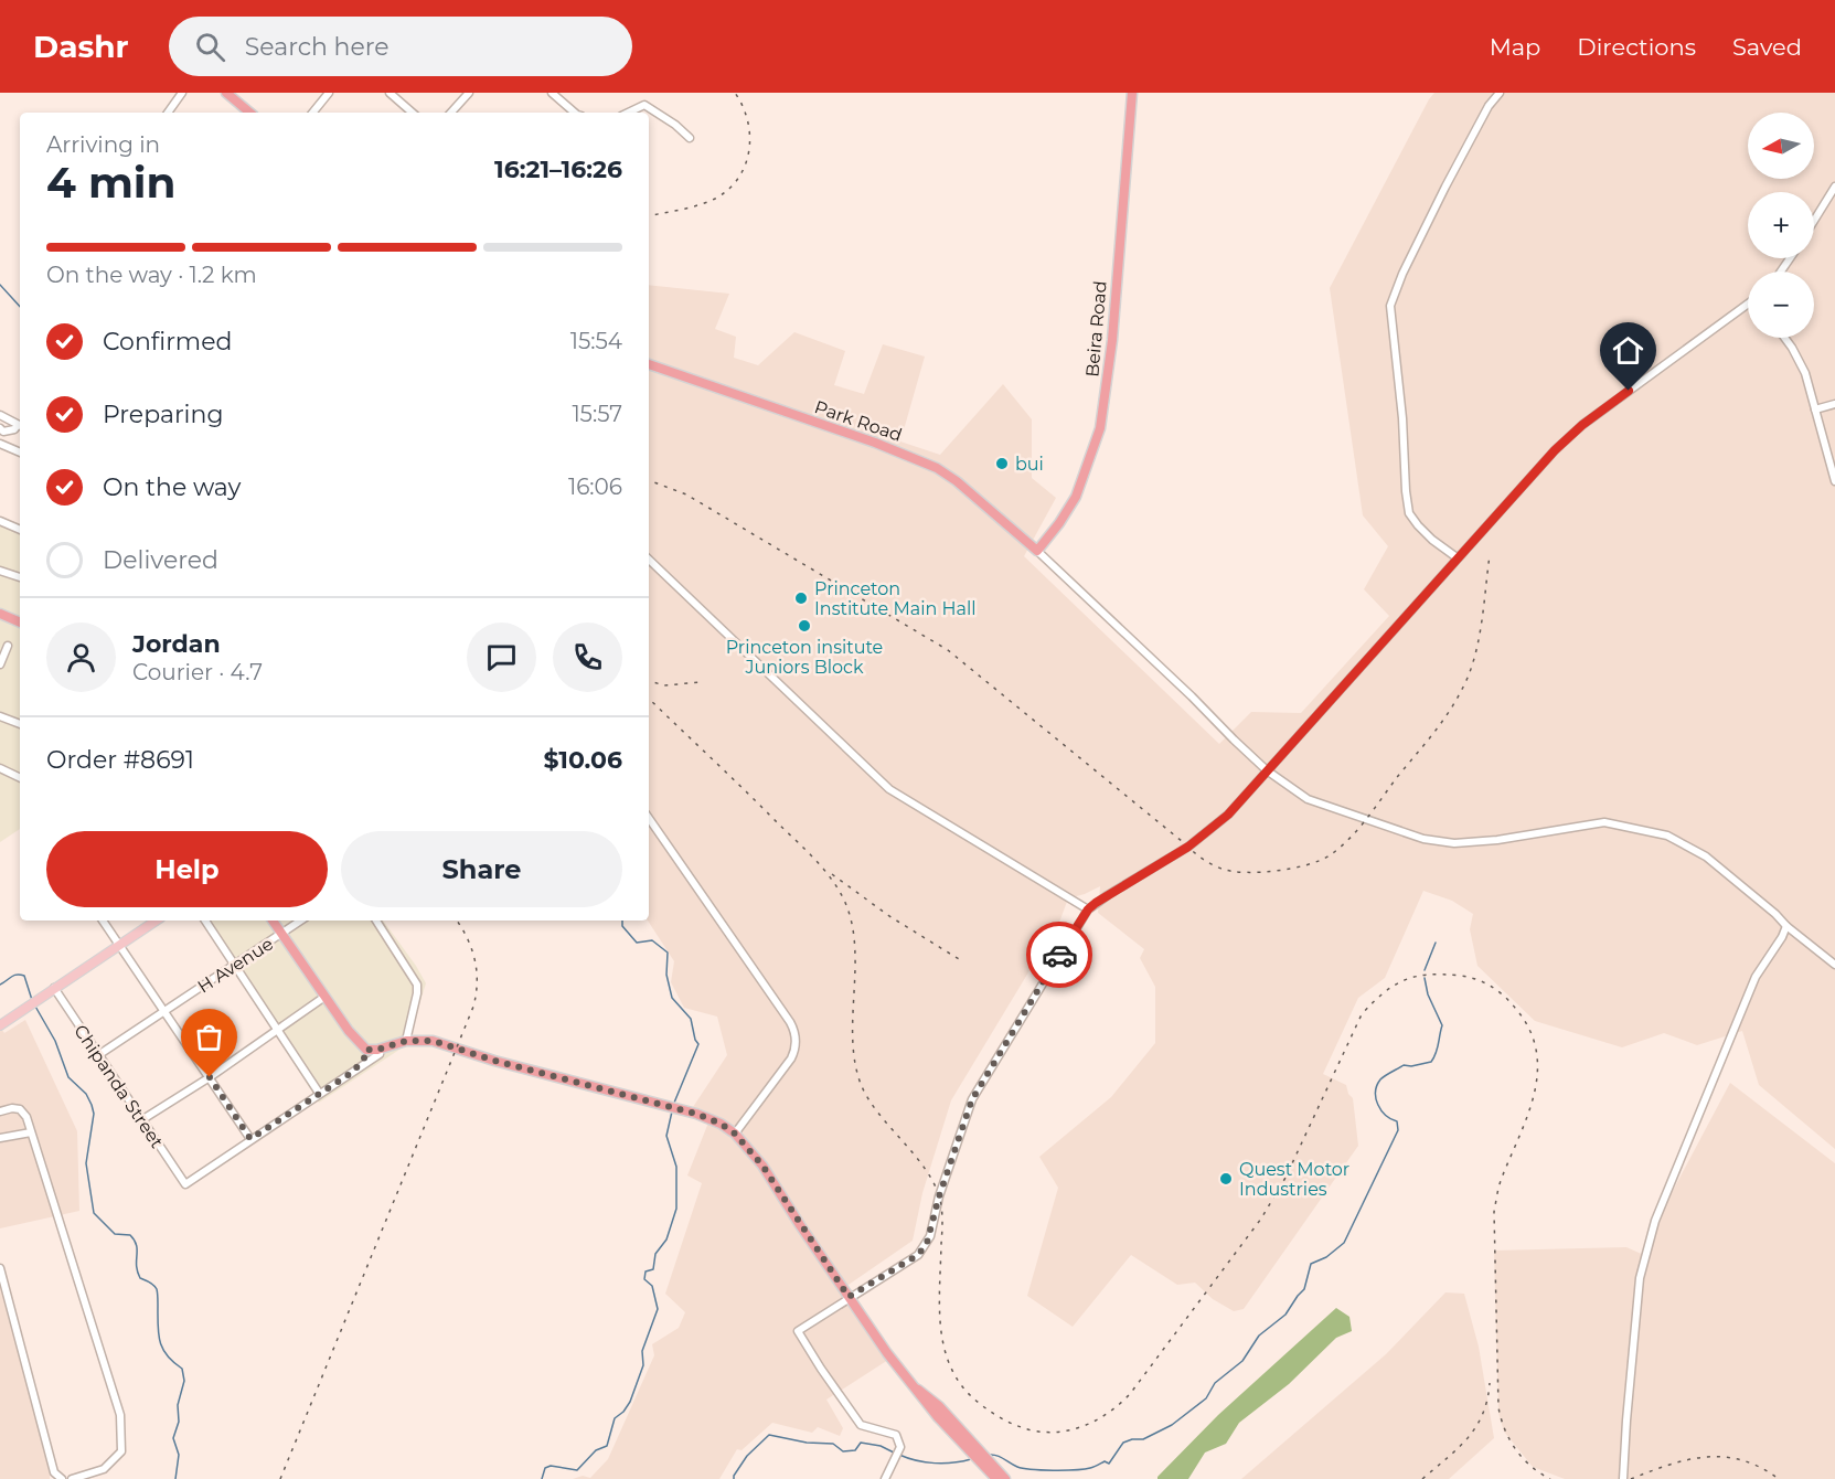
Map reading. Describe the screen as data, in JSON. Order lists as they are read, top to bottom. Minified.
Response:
{"streets":{"highway":["Beira Road","Park Road"],"street":["H Avenue","Chipanda Street"]},"crossings":[["Beira Road","Park Road"],["H Avenue","Chipanda Street"]],"places":["bui","Princeton Institute Main Hall","Princeton insitute Juniors Block","Quest Motor Industries"],"north":"left","page":{"header":"Dashr","search":"Search here","nav":["Map","Directions","Saved"],"map_buttons":["+","−"],"heading":["4 min","Arriving in","16:21–16:26"],"panel":["Jordan","Courier · 4.7","Order #8691","$10.06"],"bar":"On the way · 1.2 km","list":[["Confirmed","15:54"],["Preparing","15:57"],["On the way","16:06"],"Delivered"],"buttons":["Help","Share"]}}
